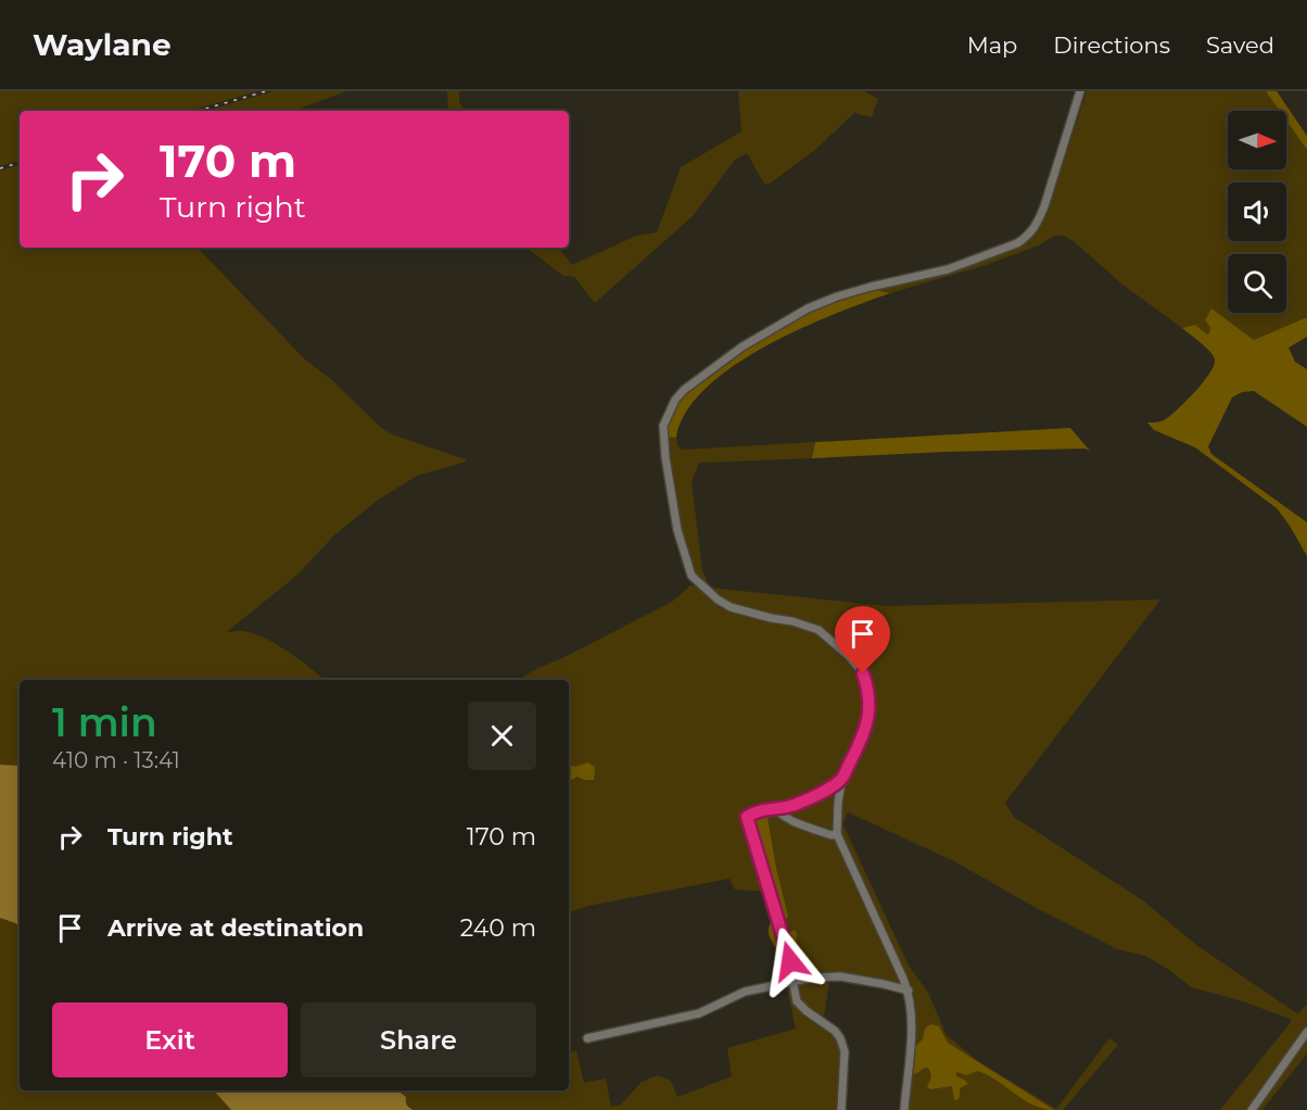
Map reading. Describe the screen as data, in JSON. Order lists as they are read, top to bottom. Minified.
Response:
{"north":"right","page":{"header":"Waylane","nav":["Map","Directions","Saved"],"turn":["170 m","Turn right"],"heading":["1 min","410 m · 13:41"],"list":[{"name":"Turn right","value":"170 m"},{"name":"Arrive at destination","value":"240 m"}],"buttons":["Exit","Share"]}}
